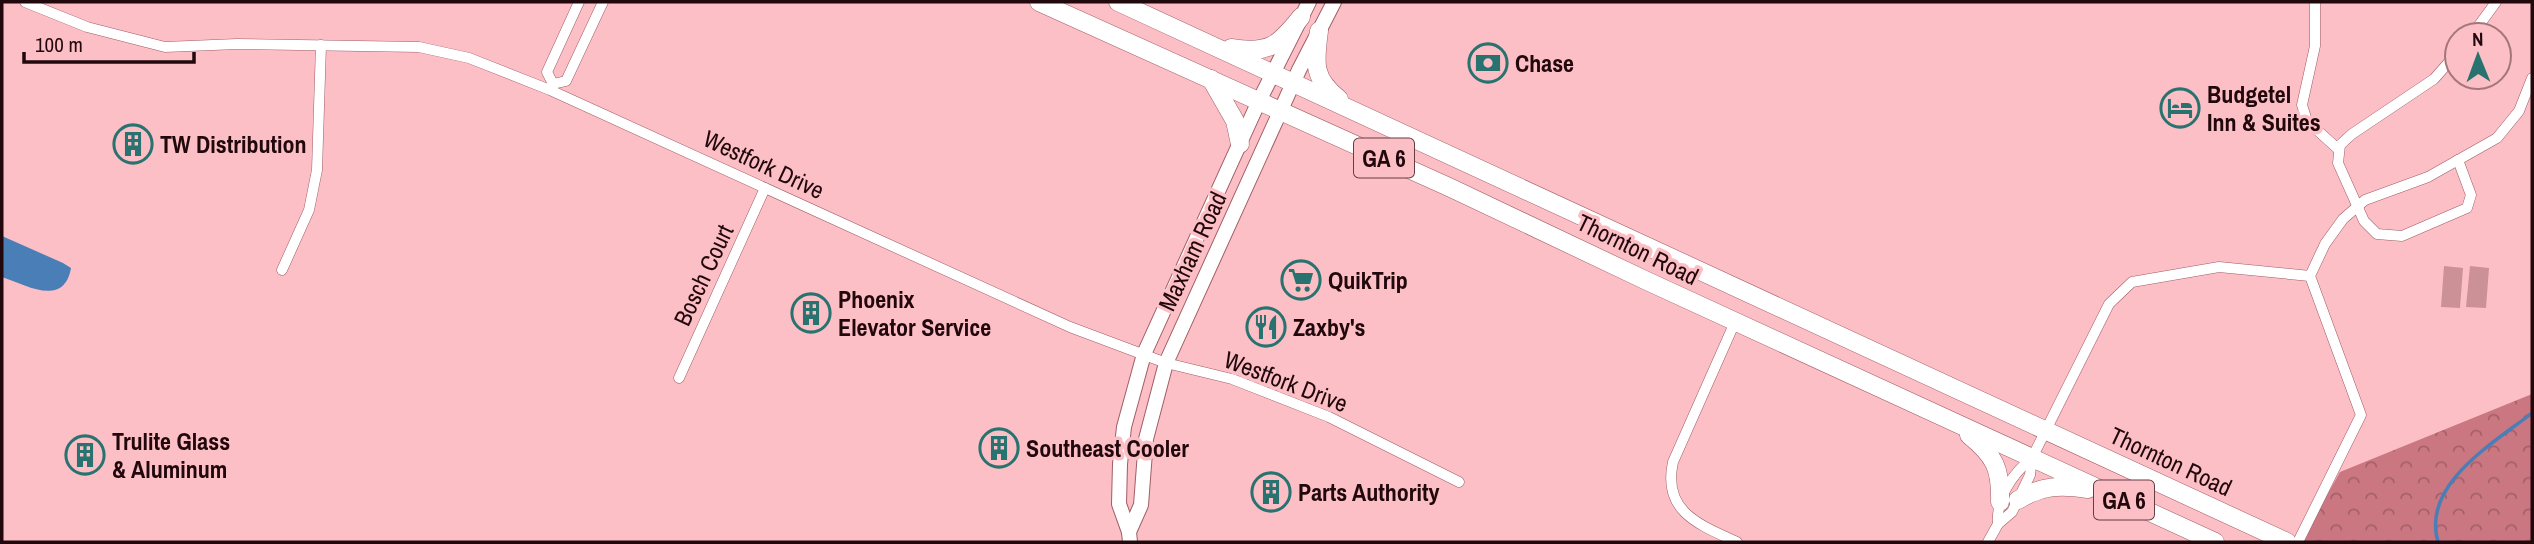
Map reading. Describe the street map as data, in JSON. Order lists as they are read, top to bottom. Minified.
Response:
{"streets":{"highway":["GA 6","Thornton Road"],"street":["Westfork Drive","Maxham Road","Bosch Court"]},"crossings":[["Westfork Drive","Maxham Road"],["Westfork Drive","Bosch Court"],["Thornton Road","Maxham Road"]],"places":{"bank":["Chase"],"hotel":["Budgetel Inn & Suites"],"building":["TW Distribution","Phoenix Elevator Service","Southeast Cooler","Trulite Glass & Aluminum","Parts Authority"],"supermarket":["QuikTrip"],"restaurant":["Zaxby's"]},"scale_bar":"100 m","north":"top"}
